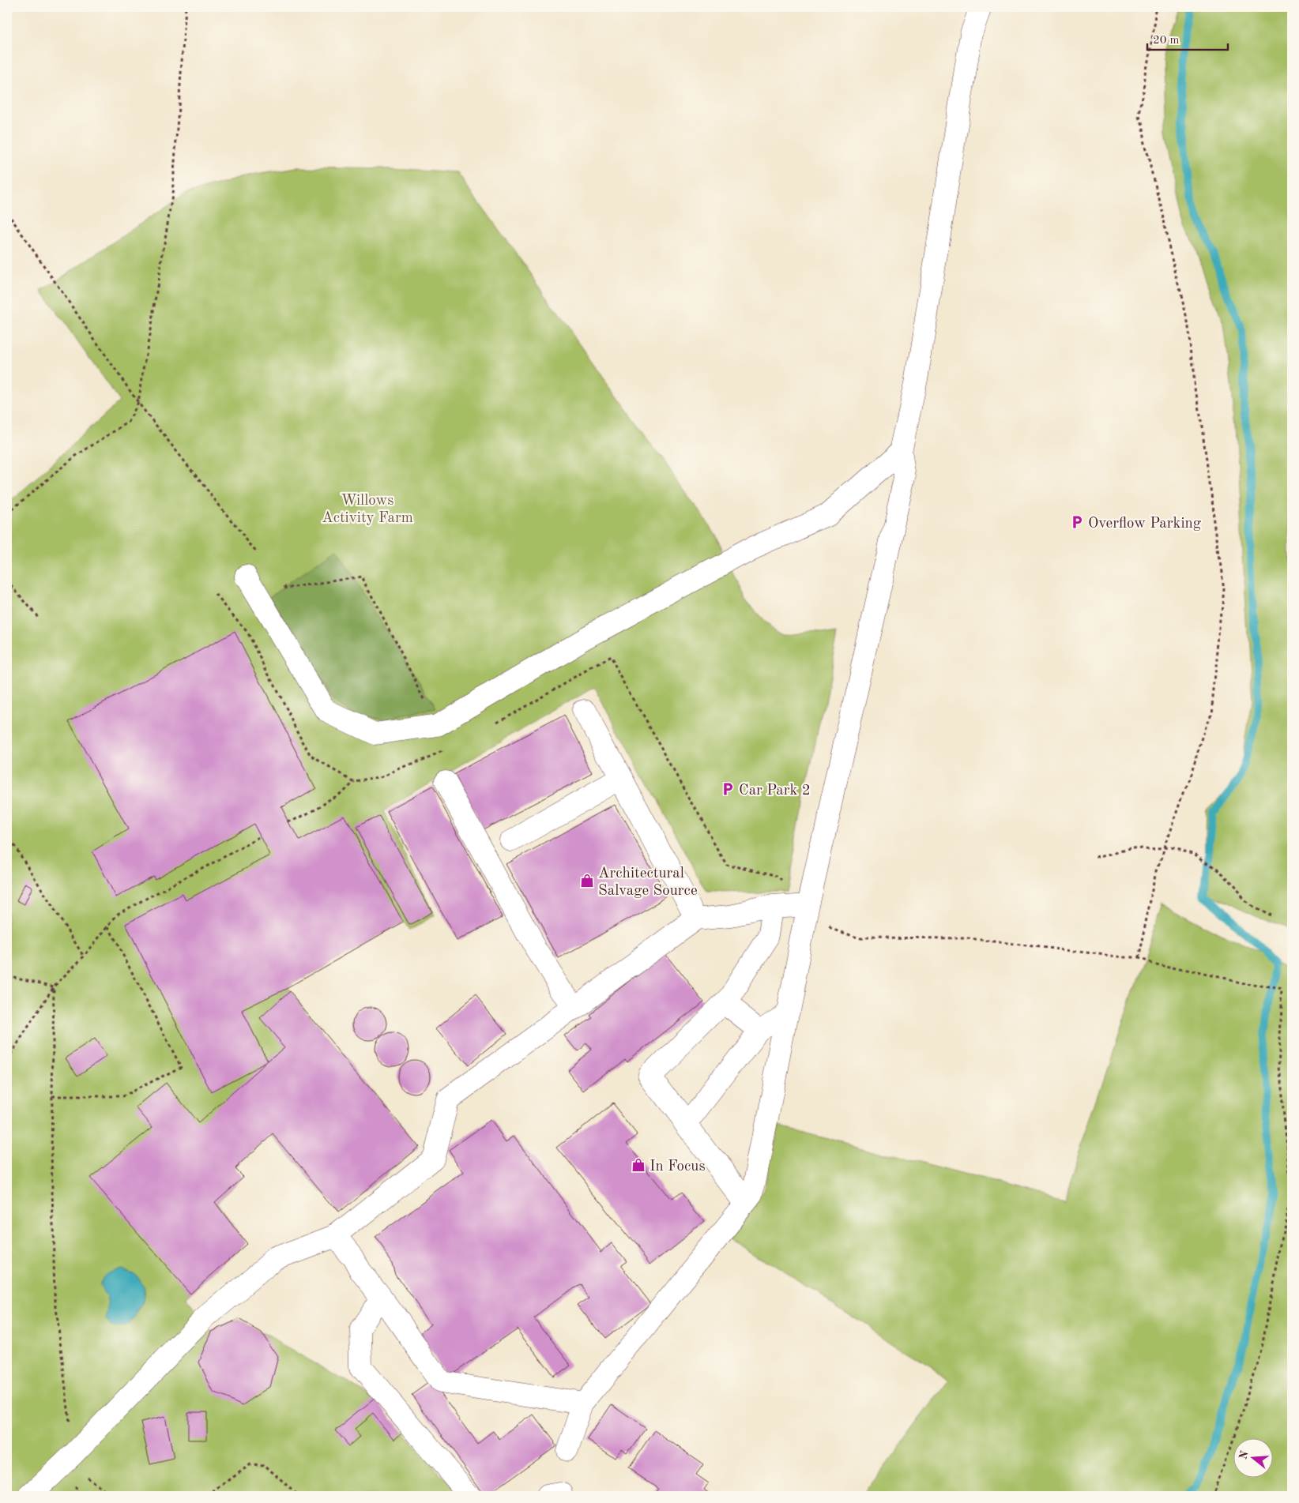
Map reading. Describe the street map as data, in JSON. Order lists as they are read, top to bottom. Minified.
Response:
{"parks":["Willows Activity Farm"],"places":{"parking":["Overflow Parking","Car Park 2"],"shop":["Architectural Salvage Source","In Focus"]},"scale_bar":"20 m","north":"left"}
